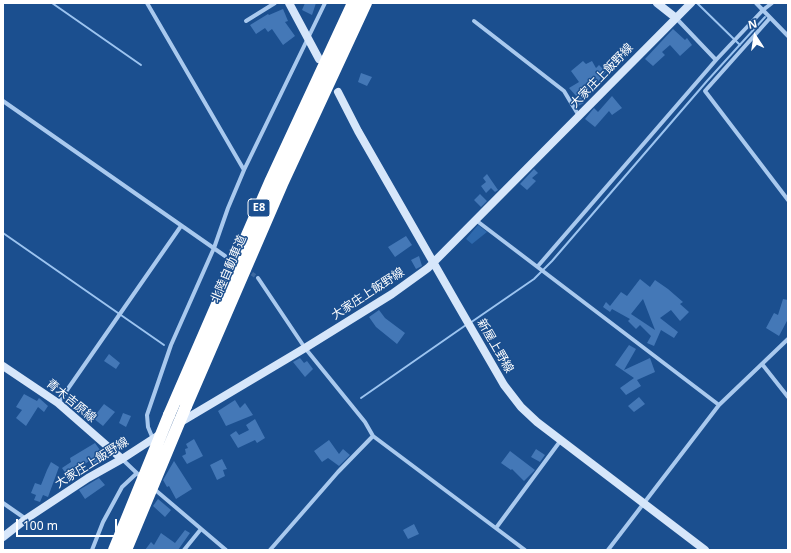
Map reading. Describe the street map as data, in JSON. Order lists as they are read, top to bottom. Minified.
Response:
{"streets":{"highway":["E8","北陸自動車道"],"main road":["大家庄上飯野線","新屋上野線","青木吉原線"]},"crossings":[["大家庄上飯野線","新屋上野線"],["大家庄上飯野線","青木吉原線"]],"scale_bar":"100 m","north":"top"}
